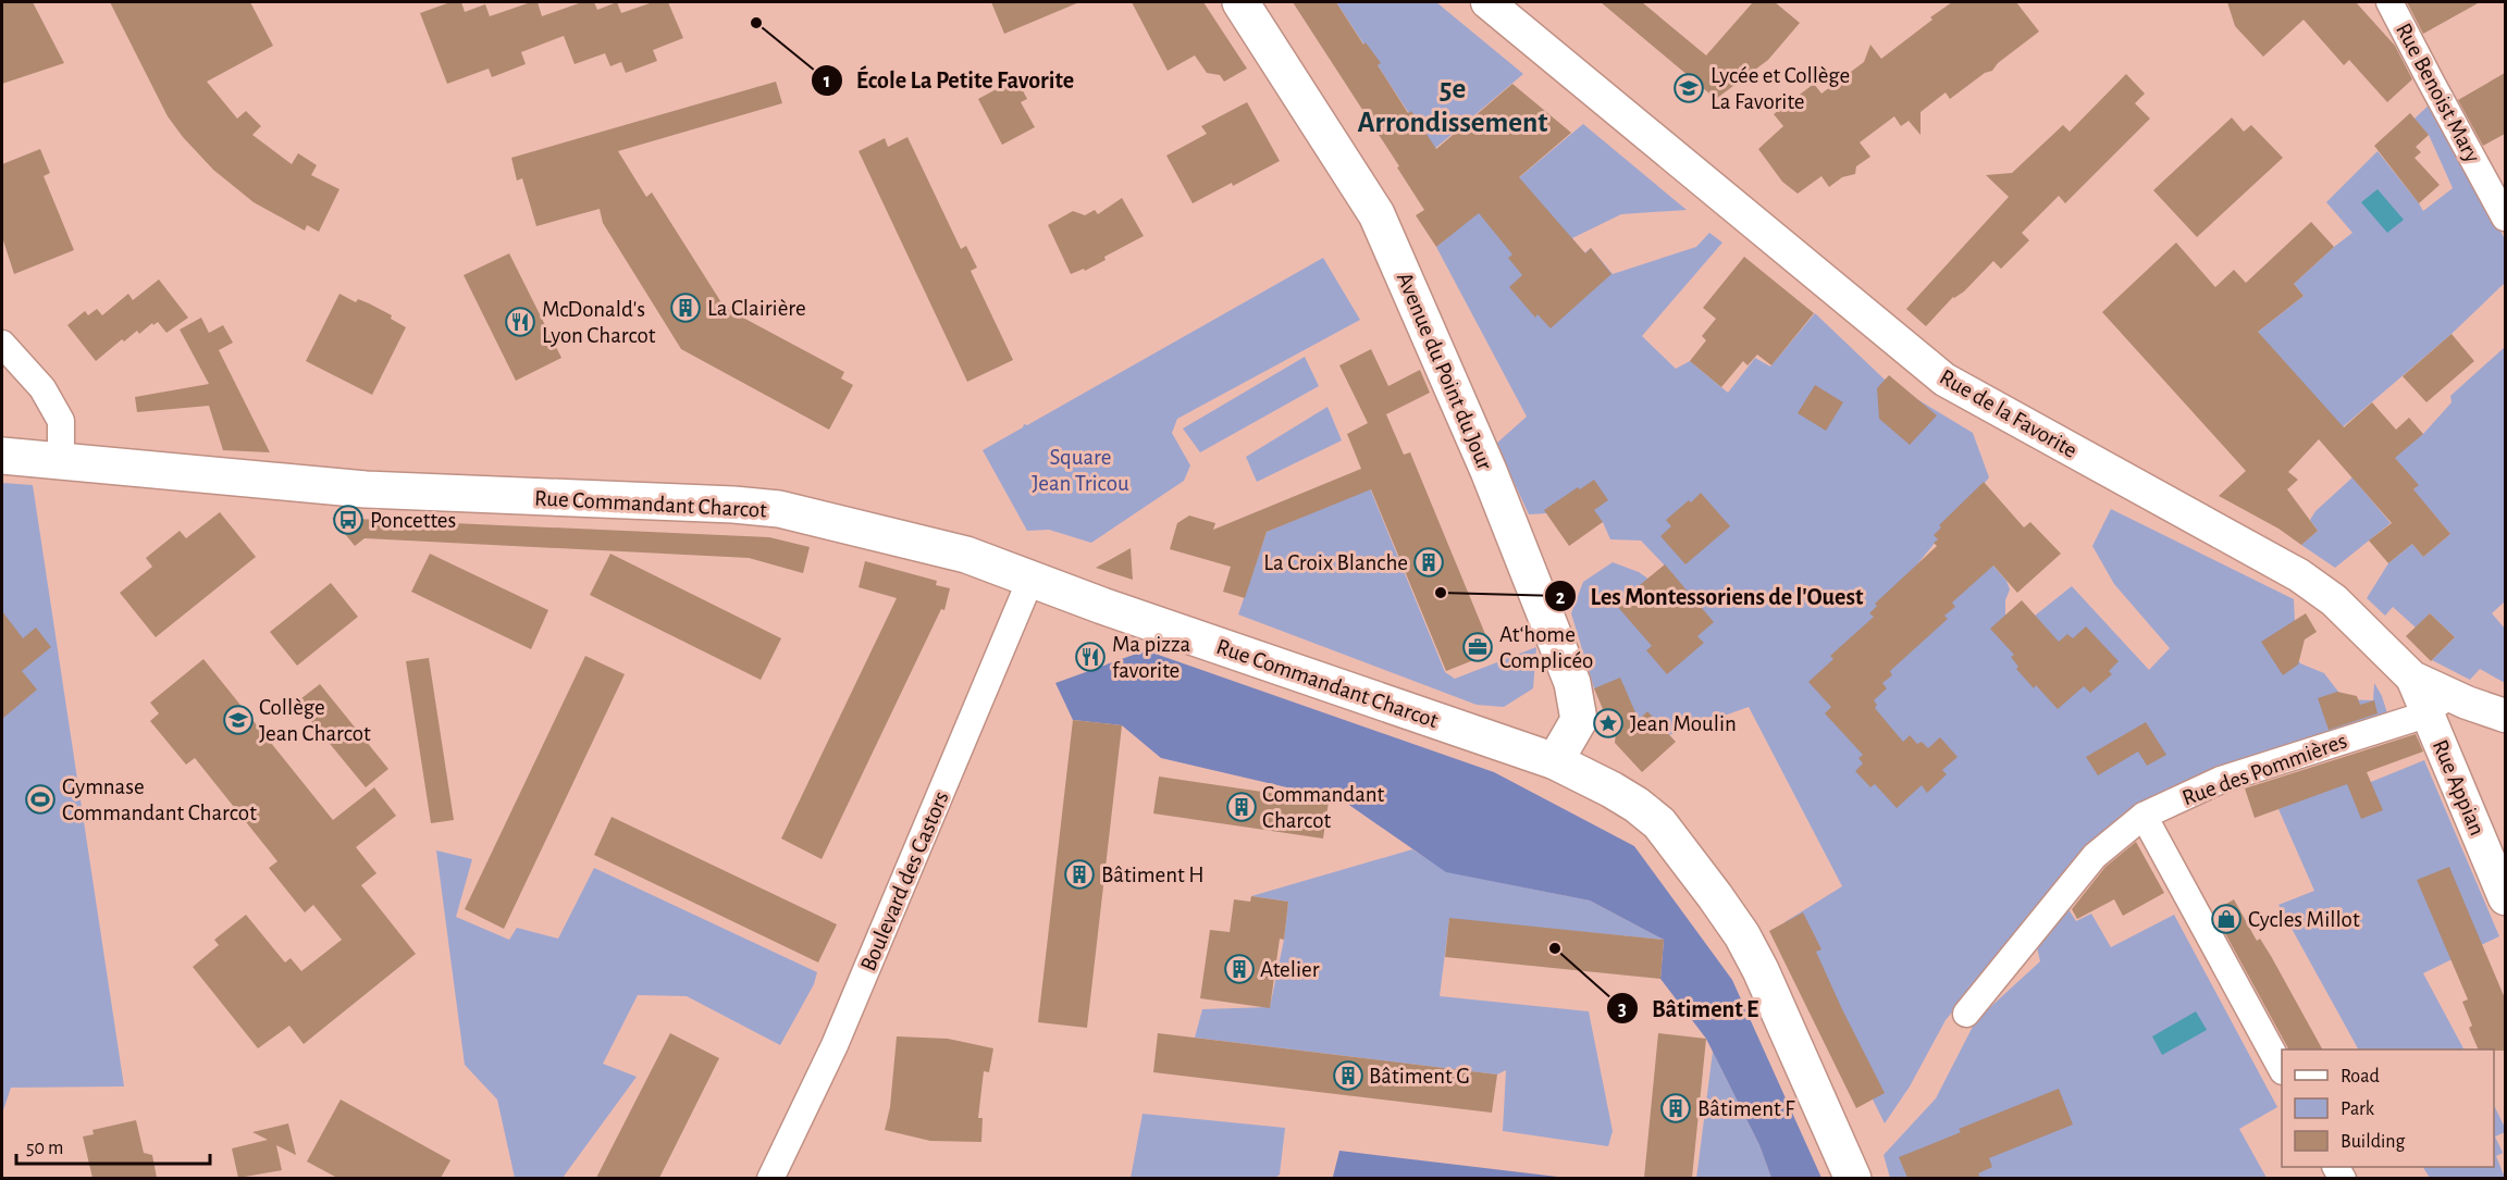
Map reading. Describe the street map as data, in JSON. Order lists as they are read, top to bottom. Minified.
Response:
{"streets":{"main road":["Avenue du Point du Jour","Rue Commandant Charcot"],"street":["Rue Benoist Mary","Rue de la Favorite","Rue des Pommières","Rue Appian","Boulevard des Castors"]},"crossings":[["Avenue du Point du Jour","Rue Commandant Charcot"],["Rue de la Favorite","Rue Appian"],["Rue Commandant Charcot","Boulevard des Castors"],["Rue des Pommières","Rue Appian"]],"districts":["5e Arrondissement"],"parks":["Square Jean Tricou"],"places":{"other":["École La Petite Favorite","Les Montessoriens de l'Ouest","Bâtiment E"],"school or university":["Lycée et Collège La Favorite","Collège Jean Charcot"],"building":["La Clairière","La Croix Blanche","Commandant Charcot","Bâtiment H","Atelier","Bâtiment G","Bâtiment F"],"restaurant":["McDonald's Lyon Charcot","Ma pizza favorite"],"bus stop":["Poncettes"],"office":["At‘home Complicéo"],"place":["Jean Moulin"],"sports":["Gymnase Commandant Charcot"],"shop":["Cycles Millot"]},"legend":["Road","Park","Building"],"scale_bar":"50 m"}
